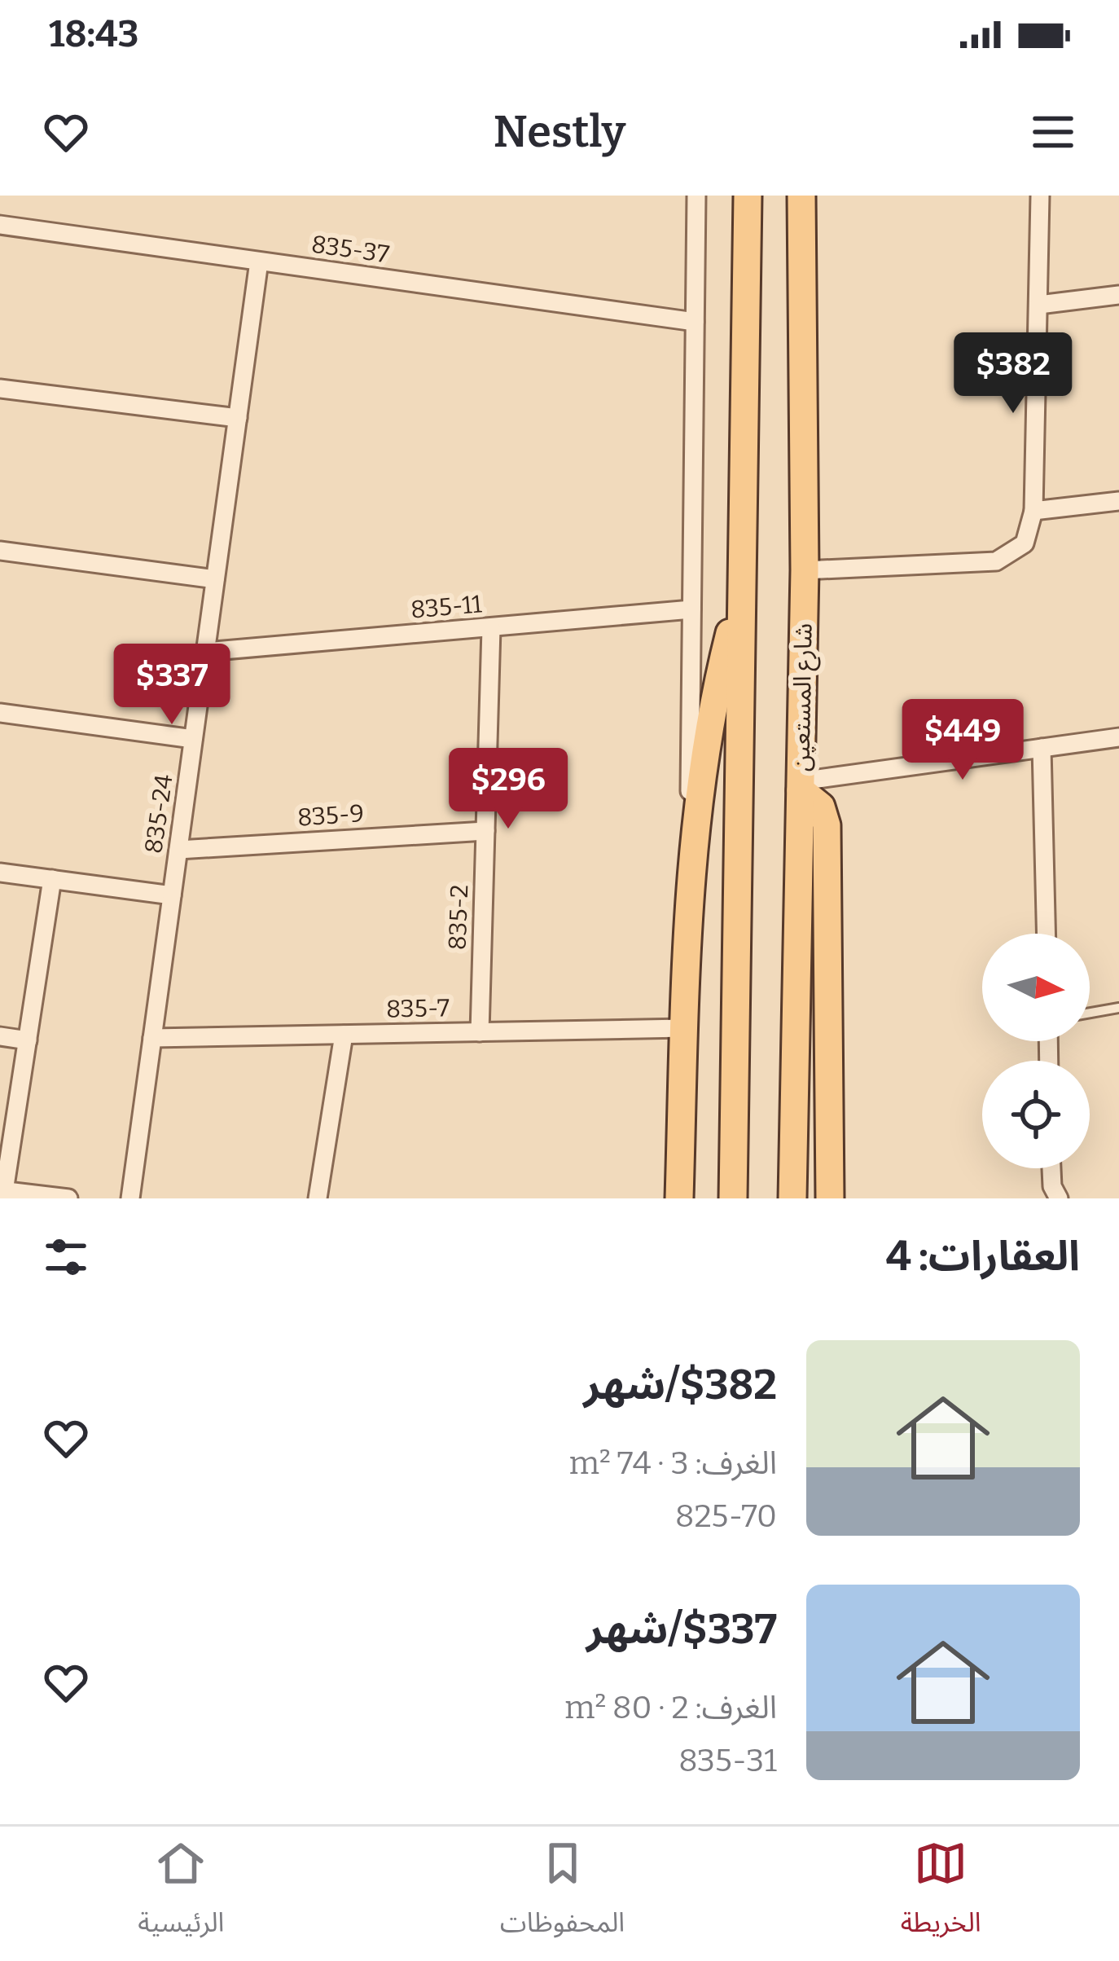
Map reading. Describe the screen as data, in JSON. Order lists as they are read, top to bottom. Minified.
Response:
{"streets":{"main road":["شارع المستعين"],"street":["835-37","835-11","835-24","835-9","835-2","835-7"]},"crossings":[["835-37","835-24"],["835-11","835-24"],["835-11","835-2"],["835-24","835-9"],["835-24","835-7"],["835-9","835-2"],["835-2","835-7"]],"north":"right","page":{"status":"18:43","header":"Nestly","price":["$382","$337","$449","$296"],"heading":"العقارات: 4","list":[{"name":"$382/شهر","note":"الغرف: 3 · 74 m² · 825-70"},{"name":"$337/شهر","note":"الغرف: 2 · 80 m² · 835-31"}],"tabs":["الخريطة","المحفوظات","الرئيسية"]}}
